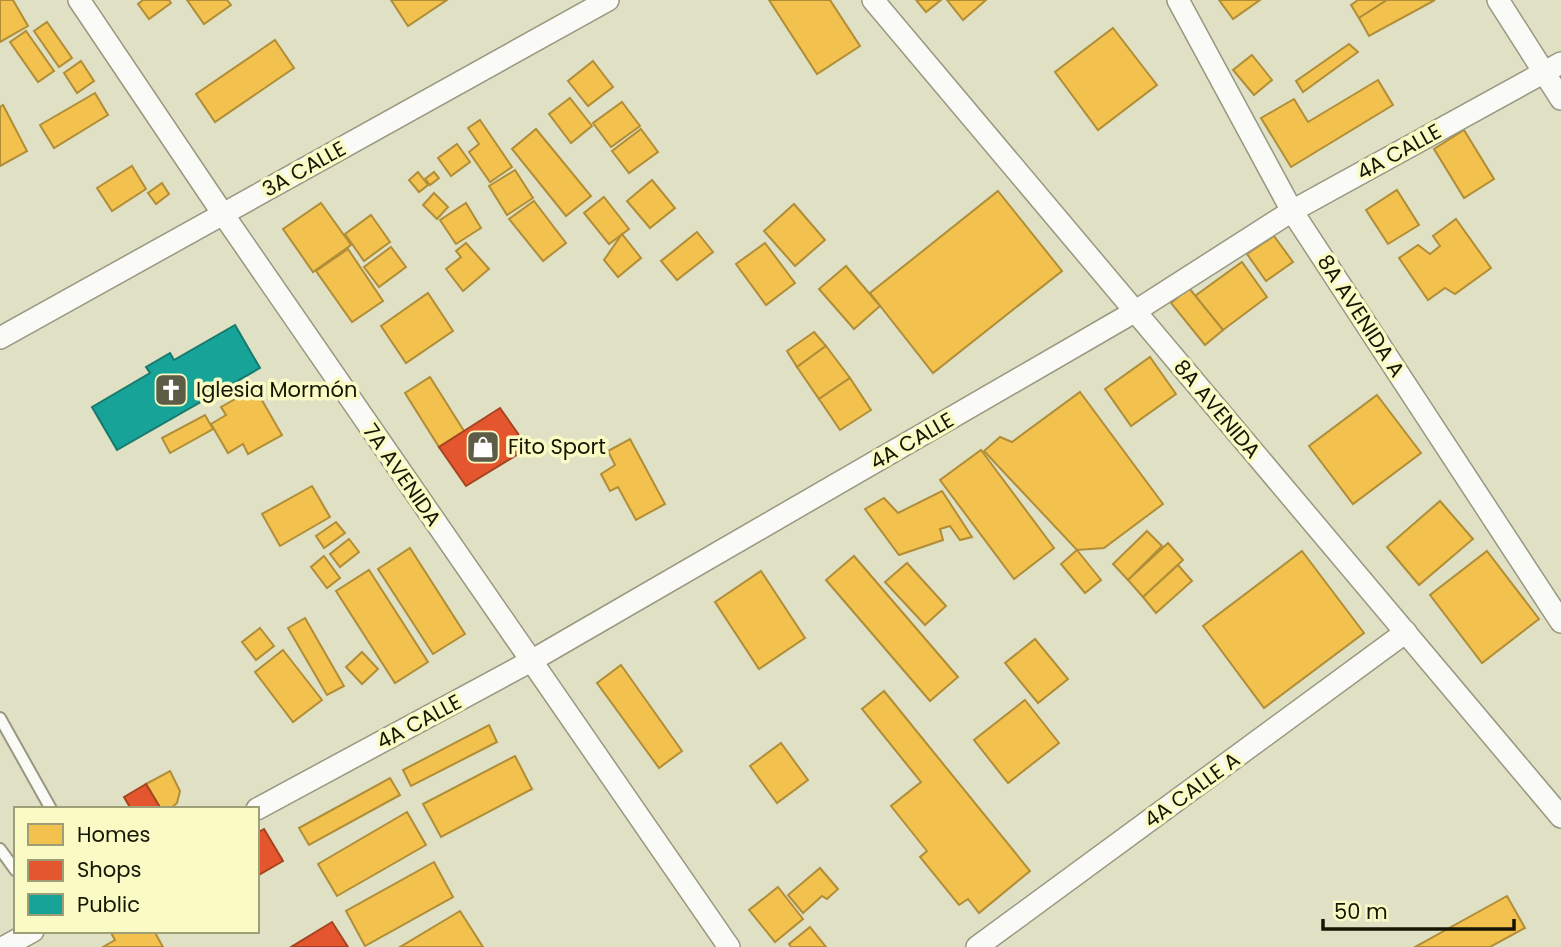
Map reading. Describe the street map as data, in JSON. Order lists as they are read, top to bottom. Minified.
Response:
{"streets":{"street":["4A CALLE","3A CALLE","8A AVENIDA A","8A AVENIDA","7A AVENIDA","4A CALLE A"]},"crossings":[["4A CALLE","8A AVENIDA A"],["4A CALLE","8A AVENIDA"],["4A CALLE","7A AVENIDA"],["3A CALLE","7A AVENIDA"],["8A AVENIDA","4A CALLE A"]],"places":{"church":["Iglesia Mormón"],"shop":["Fito Sport"]},"legend":["Homes","Shops","Public"],"scale_bar":"50 m"}
